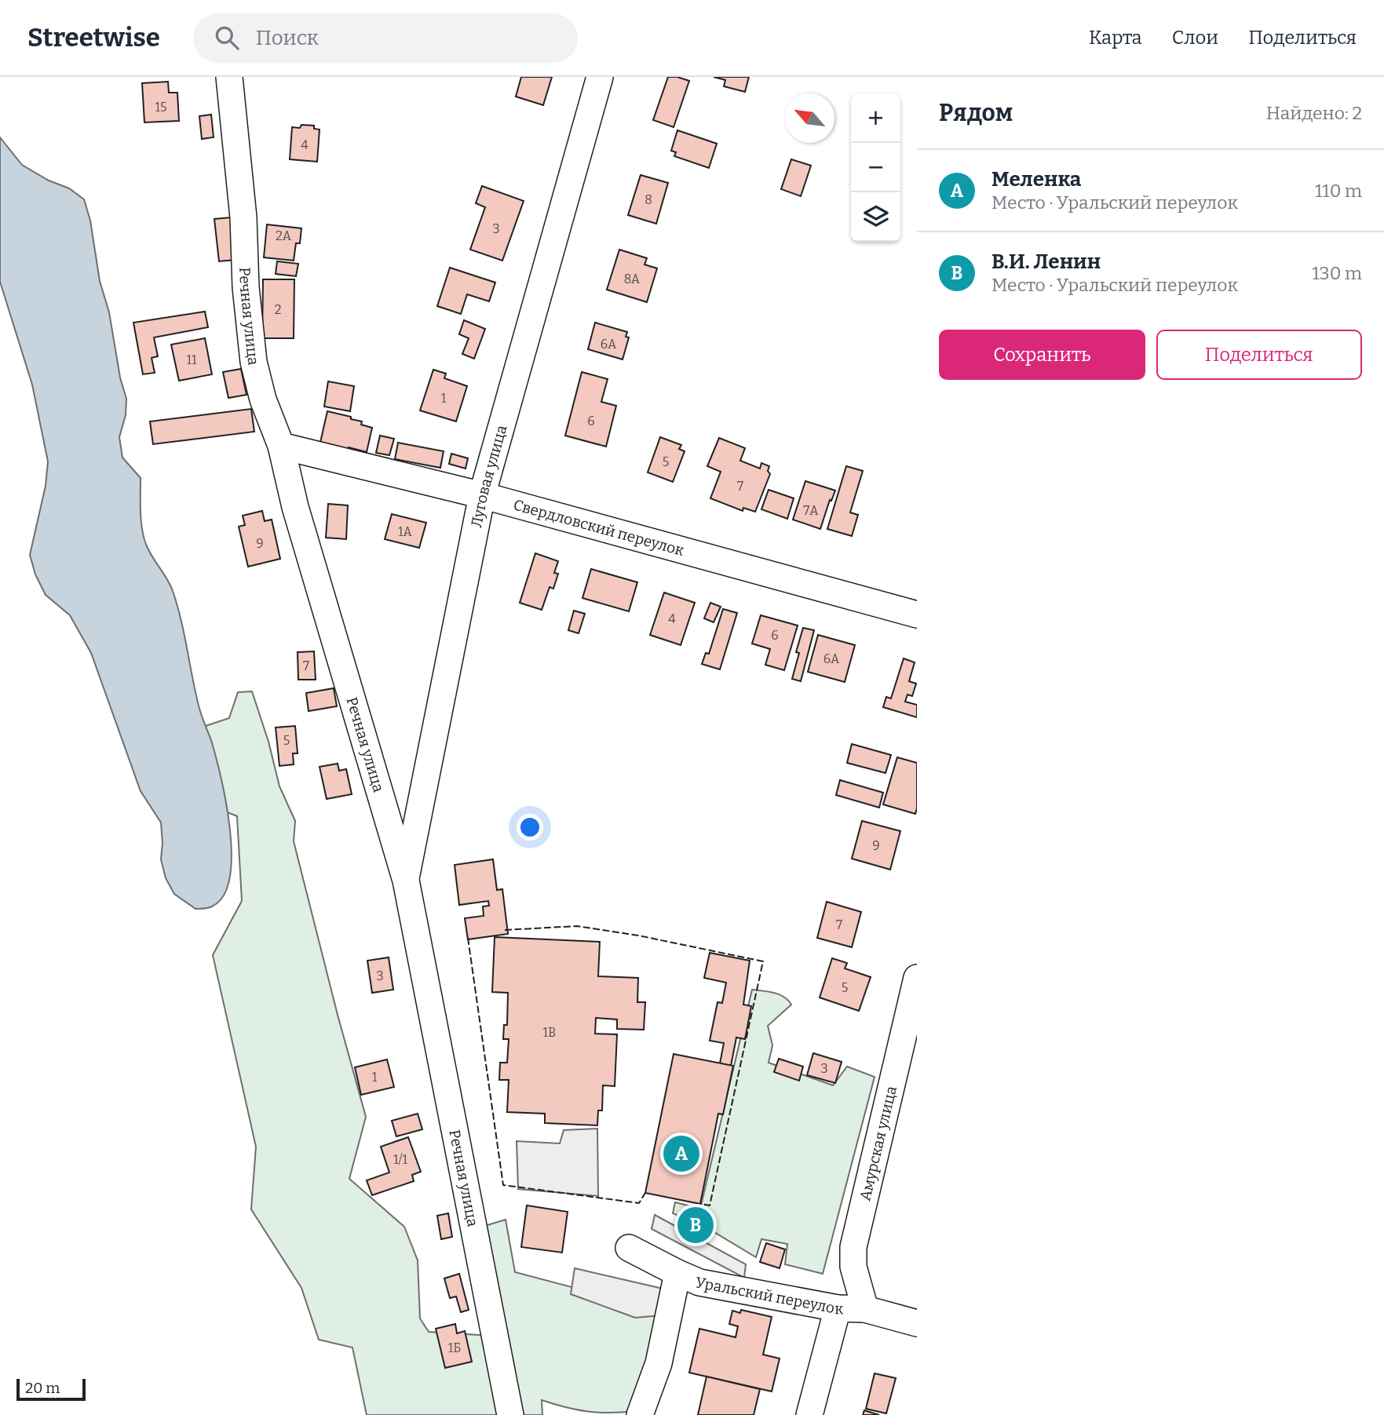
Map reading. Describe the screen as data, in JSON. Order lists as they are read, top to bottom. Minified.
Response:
{"streets":{"street":["Речная улица","Луговая улица","Свердловский переулок","Амурская улица","Уральский переулок"]},"crossings":[["Речная улица","Луговая улица"],["Речная улица","Свердловский переулок"],["Луговая улица","Свердловский переулок"],["Амурская улица","Уральский переулок"]],"house_numbers":["15","4","8","3","2А","8А","2","6А","11","1","6","5","7","7А","1А","9","4","6","6А","7","5","9","7","3","5","1В","3","1","1/1","1Б"],"scale_bar":"20 m","north":"top left","page":{"header":"Streetwise","search":"Поиск","nav":["Карта","Слои","Поделиться"],"heading":["Рядом","Найдено: 2"],"map_buttons":["+","−"],"list":[{"mark":"A","name":"Меленка","note":"Место · Уральский переулок","value":"110 m"},{"mark":"B","name":"В.И. Ленин","note":"Место · Уральский переулок","value":"130 m"}],"buttons":["Сохранить","Поделиться"],"pins":["A","B"],"scale":"20 m"}}
